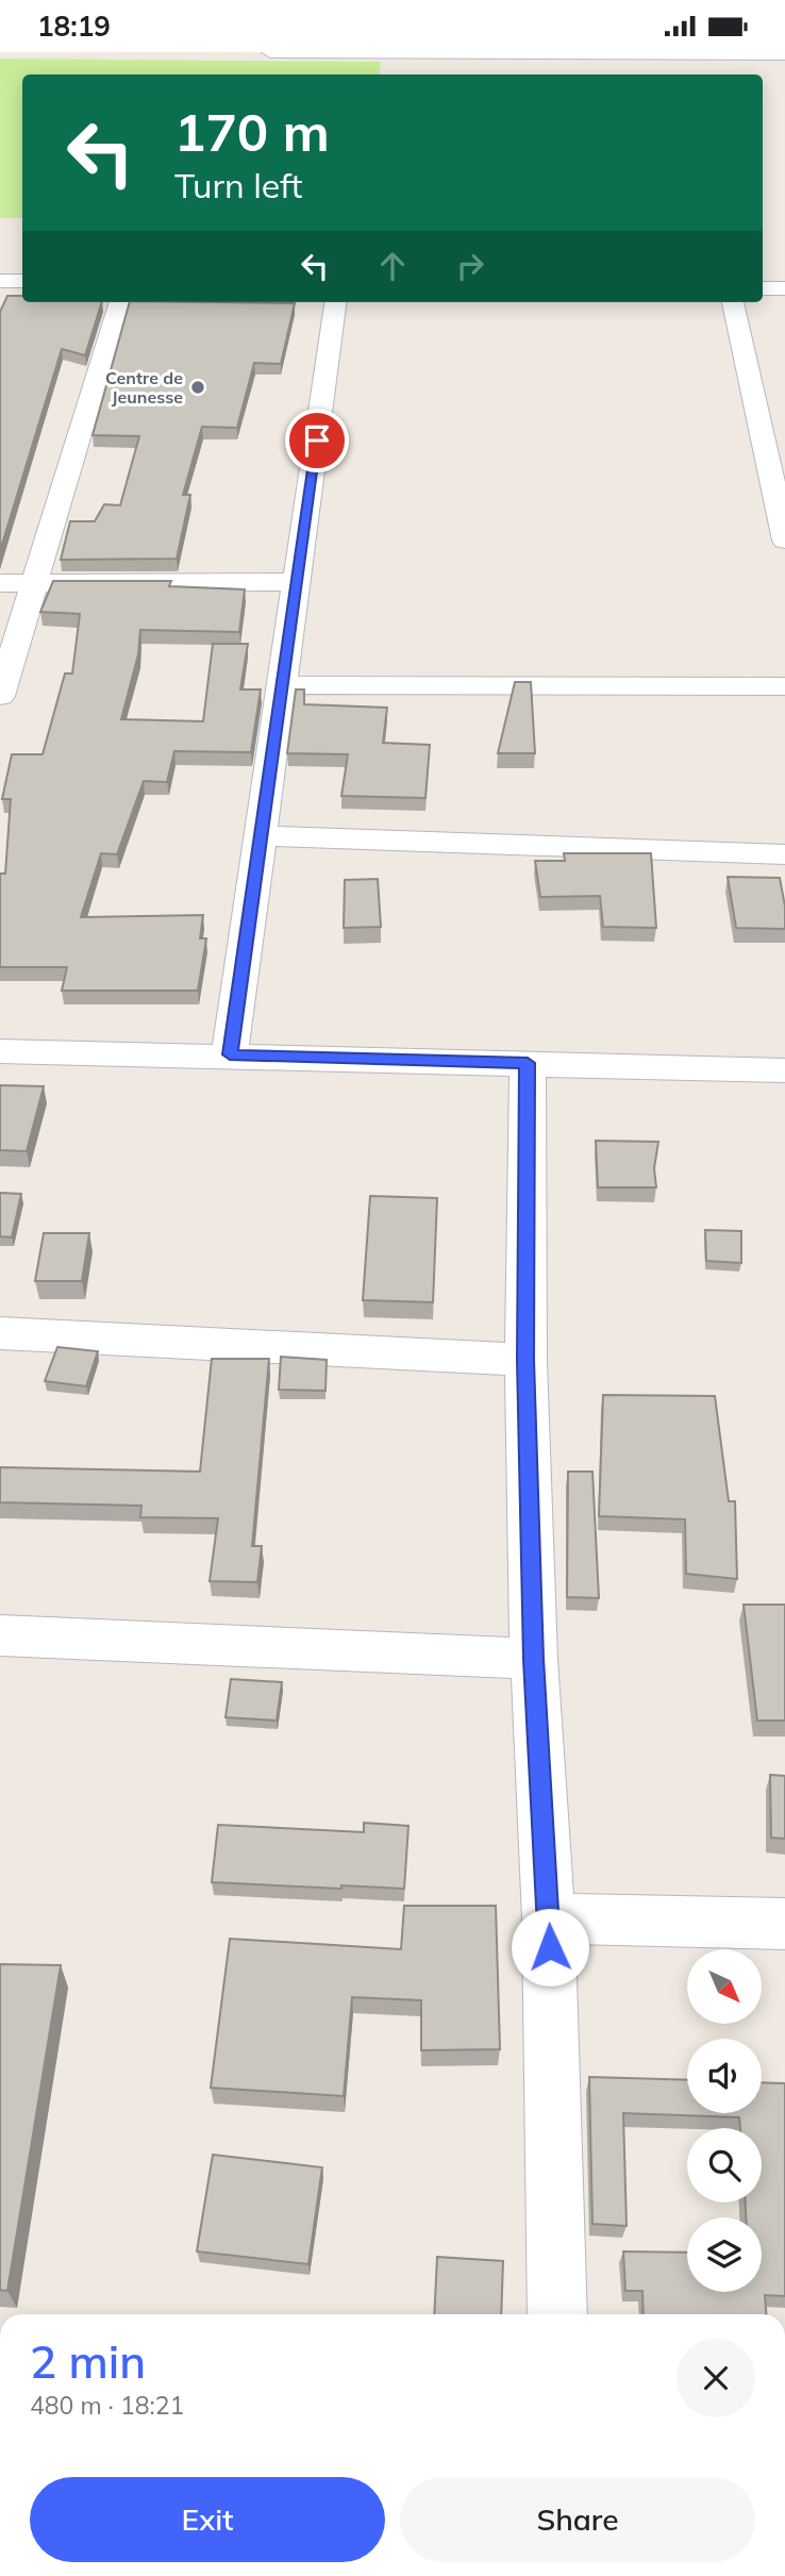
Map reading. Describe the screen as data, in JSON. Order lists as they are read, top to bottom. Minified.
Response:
{"places":["Centre de Jeunesse"],"north":"bottom right","page":{"status":"18:19","turn":["170 m","Turn left"],"heading":["2 min","480 m · 18:21"],"buttons":["Exit","Share"]}}
